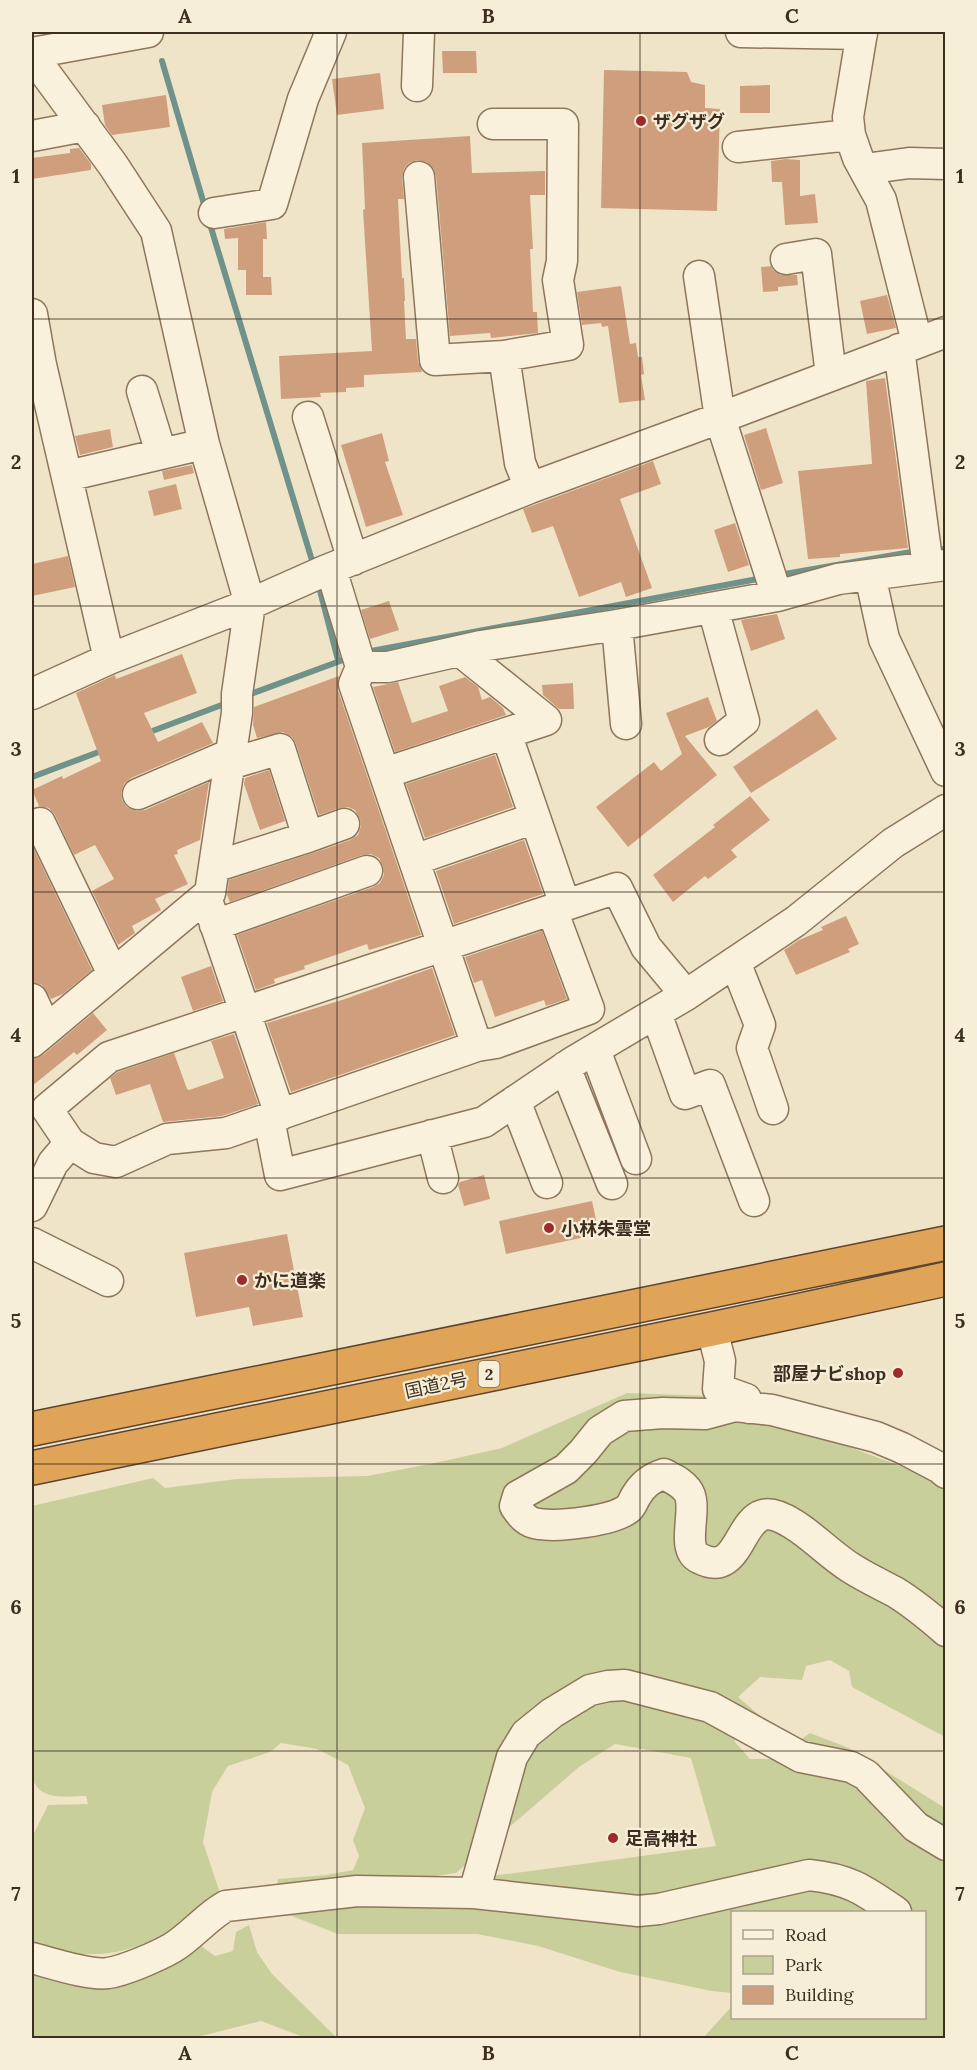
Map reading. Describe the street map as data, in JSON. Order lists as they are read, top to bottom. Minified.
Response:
{"streets":{"highway":["2","国道2号"]},"places":["ザグザグ","小林朱雲堂","かに道楽","部屋ナビshop","足高神社"],"legend":["Road","Park","Building"],"grid":{"columns":["A","B","C"],"rows":["1","2","3","4","5","6","7"]}}
